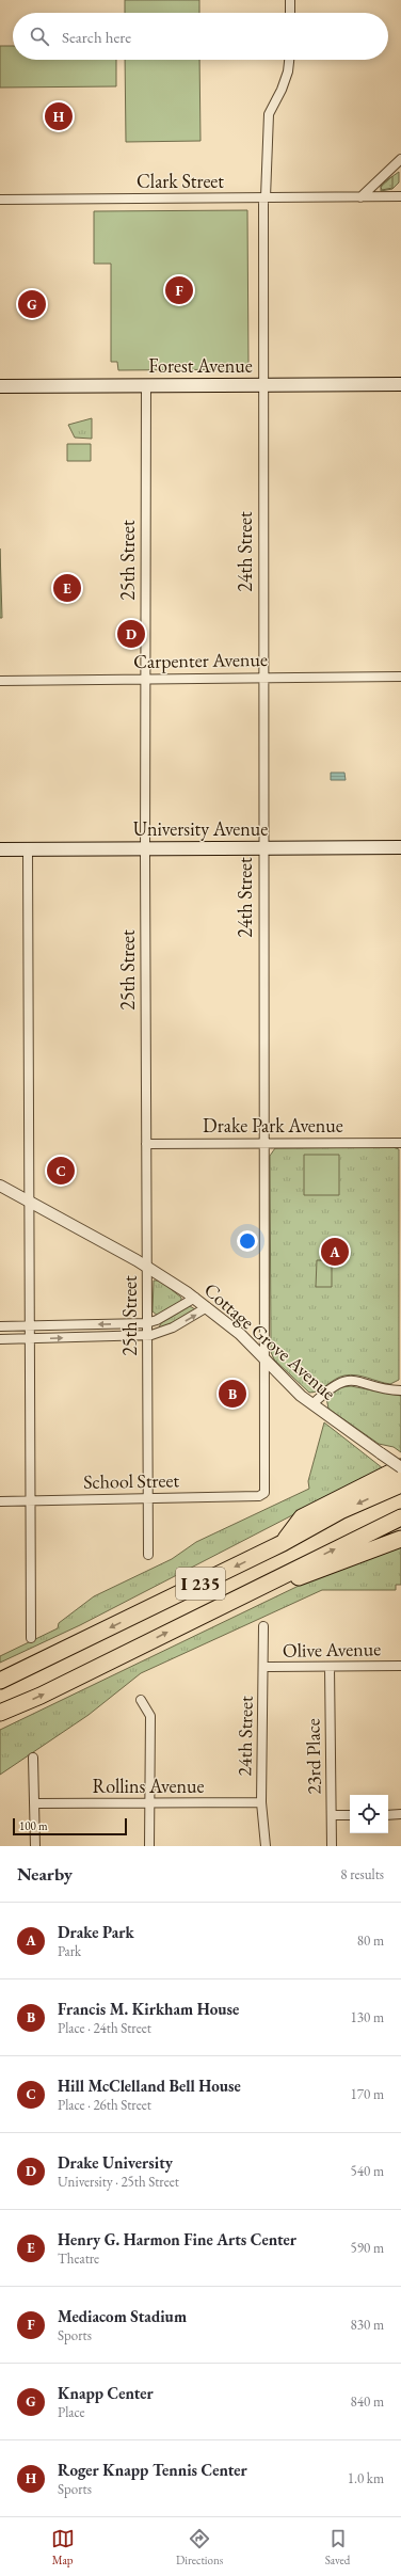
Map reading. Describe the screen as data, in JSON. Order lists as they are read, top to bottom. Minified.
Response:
{"streets":{"highway":["I 235"],"main road":["Forest Avenue","University Avenue"],"street":["Clark Street","24th Street","25th Street","Carpenter Avenue","Drake Park Avenue","Cottage Grove Avenue","School Street","Olive Avenue","23rd Place","Rollins Avenue"]},"crossings":[["Clark Street","24th Street"],["Forest Avenue","24th Street"],["Forest Avenue","25th Street"],["24th Street","Carpenter Avenue"],["24th Street","University Avenue"],["24th Street","Drake Park Avenue"],["24th Street","Cottage Grove Avenue"],["24th Street","School Street"],["24th Street","Olive Avenue"],["24th Street","Rollins Avenue"],["25th Street","Carpenter Avenue"],["25th Street","University Avenue"],["25th Street","Drake Park Avenue"],["25th Street","Cottage Grove Avenue"],["25th Street","School Street"],["Olive Avenue","23rd Place"]],"scale_bar":"100 m","page":{"search":"Search here","pins":["H","F","G","E","D","C","A","B"],"scale":"100 m","heading":["Nearby","8 results"],"list":[{"mark":"A","name":"Drake Park","note":"Park","value":"80 m"},{"mark":"B","name":"Francis M. Kirkham House","note":"Place · 24th Street","value":"130 m"},{"mark":"C","name":"Hill McClelland Bell House","note":"Place · 26th Street","value":"170 m"},{"mark":"D","name":"Drake University","note":"University · 25th Street","value":"540 m"},{"mark":"E","name":"Henry G. Harmon Fine Arts Center","note":"Theatre","value":"590 m"},{"mark":"F","name":"Mediacom Stadium","note":"Sports","value":"830 m"},{"mark":"G","name":"Knapp Center","note":"Place","value":"840 m"},{"mark":"H","name":"Roger Knapp Tennis Center","note":"Sports","value":"1.0 km"}],"nav":["Map","Directions","Saved"]}}
